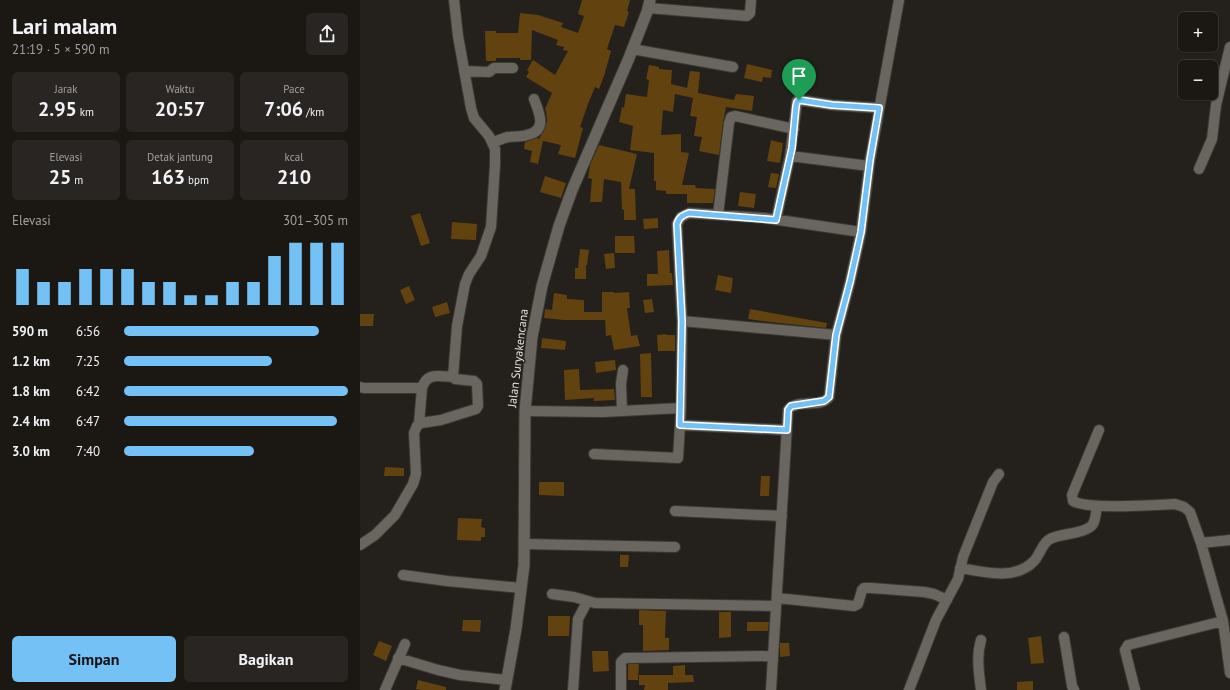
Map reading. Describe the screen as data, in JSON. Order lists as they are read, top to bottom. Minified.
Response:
{"streets":{"street":["Jalan Suryakencana"]},"page":{"heading":["Lari malam","21:19 · 5 × 590 m"],"map_buttons":["+","−"],"stats":[["Jarak","2.95 km"],["Waktu","20:57"],["Pace","7:06 /km"],["Elevasi","25 m"],["Detak jantung","163 bpm"],["kcal","210"]],"chart":["Elevasi","301–305 m"],"list":[{"name":"590 m","note":"6:56"},{"name":"1.2 km","note":"7:25"},{"name":"1.8 km","note":"6:42"},{"name":"2.4 km","note":"6:47"},{"name":"3.0 km","note":"7:40"}],"buttons":["Simpan","Bagikan"]}}
